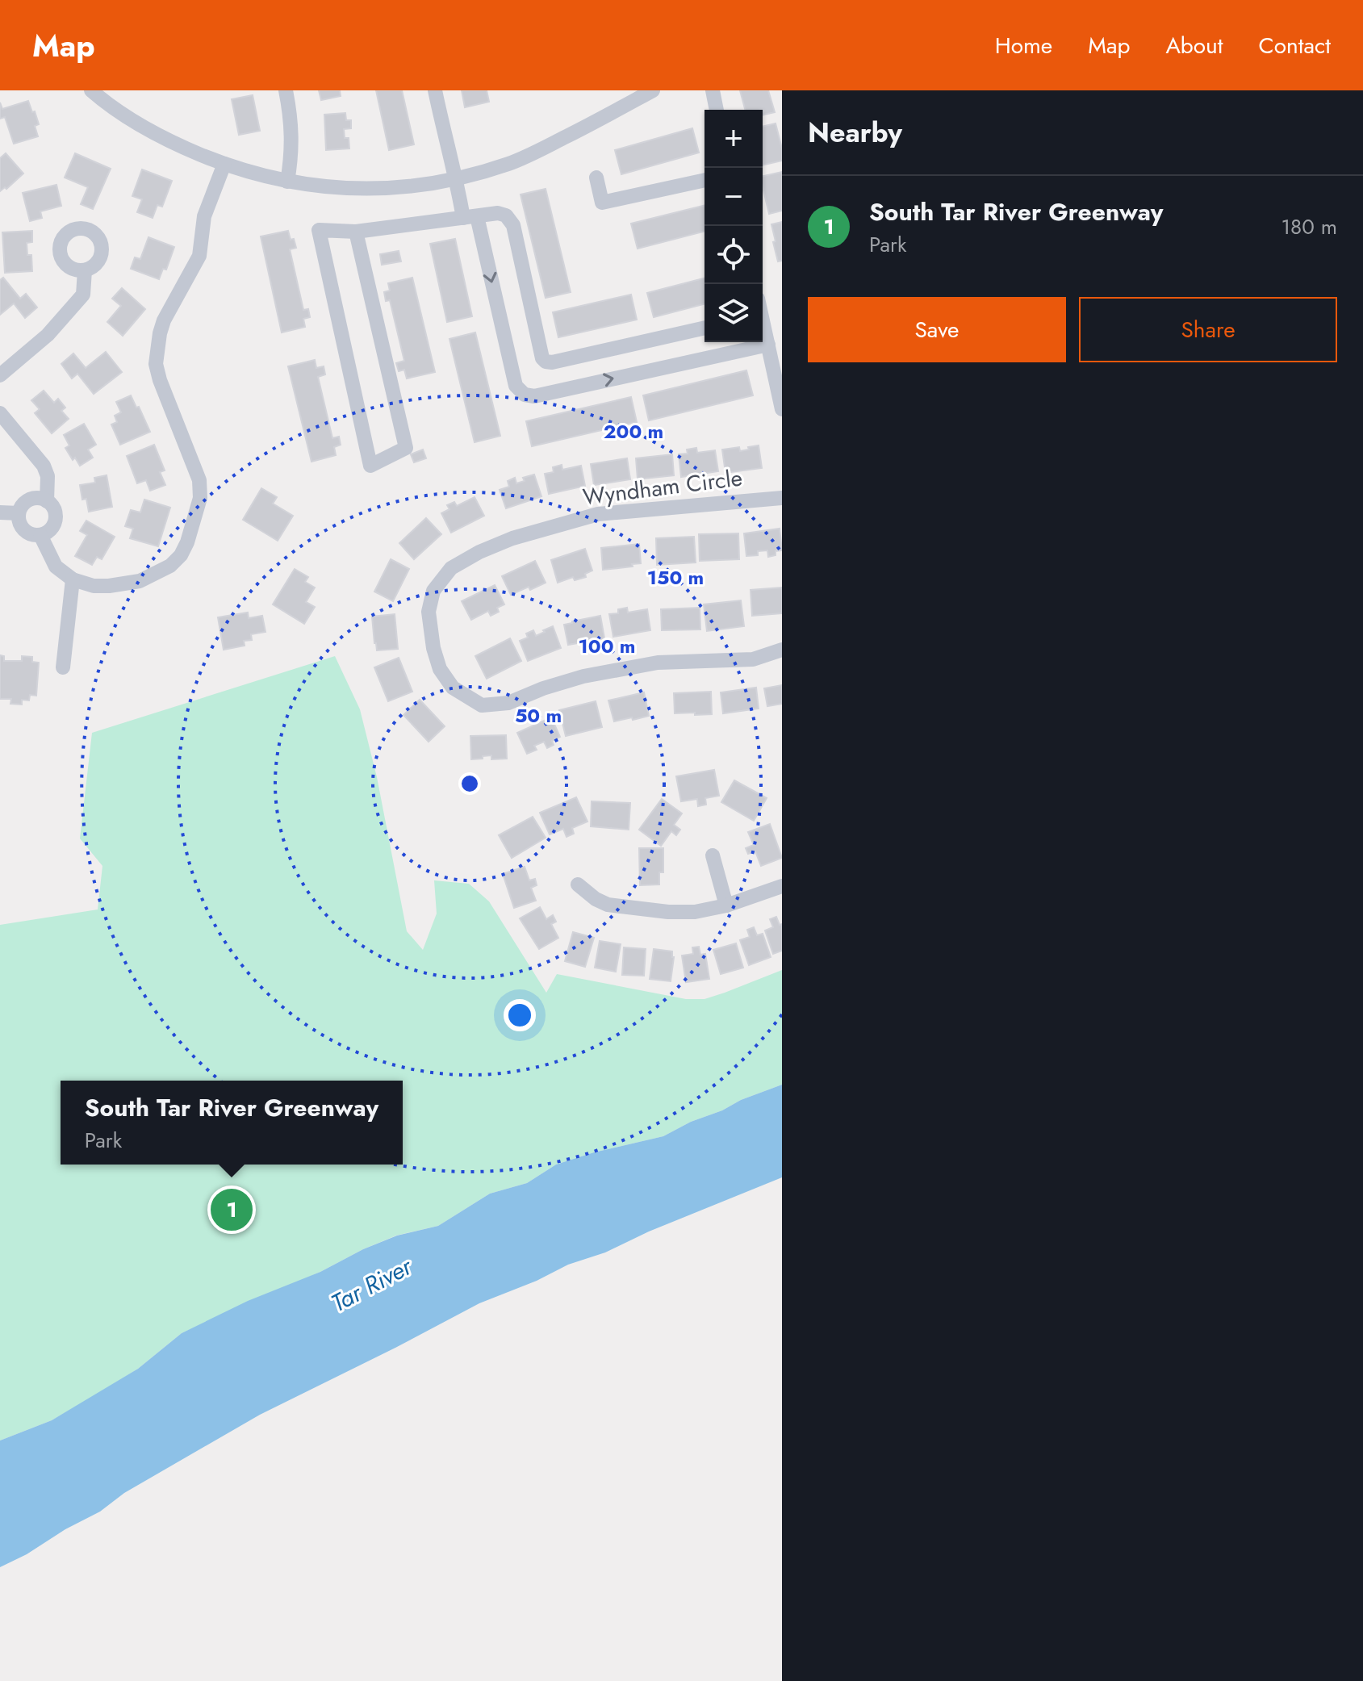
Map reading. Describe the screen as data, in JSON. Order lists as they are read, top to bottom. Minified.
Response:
{"streets":{"street":["Wyndham Circle"]},"water":["Tar River"],"page":{"header":"Map","nav":["Home","Map","About","Contact"],"heading":"Nearby","map_buttons":["+","−"],"list":[{"mark":"1","name":"South Tar River Greenway","note":"Park","value":"180 m"}],"buttons":["Save","Share"],"popup":["South Tar River Greenway","Park"],"pins":"1"},"rings":["200 m","150 m","100 m","50 m"]}
